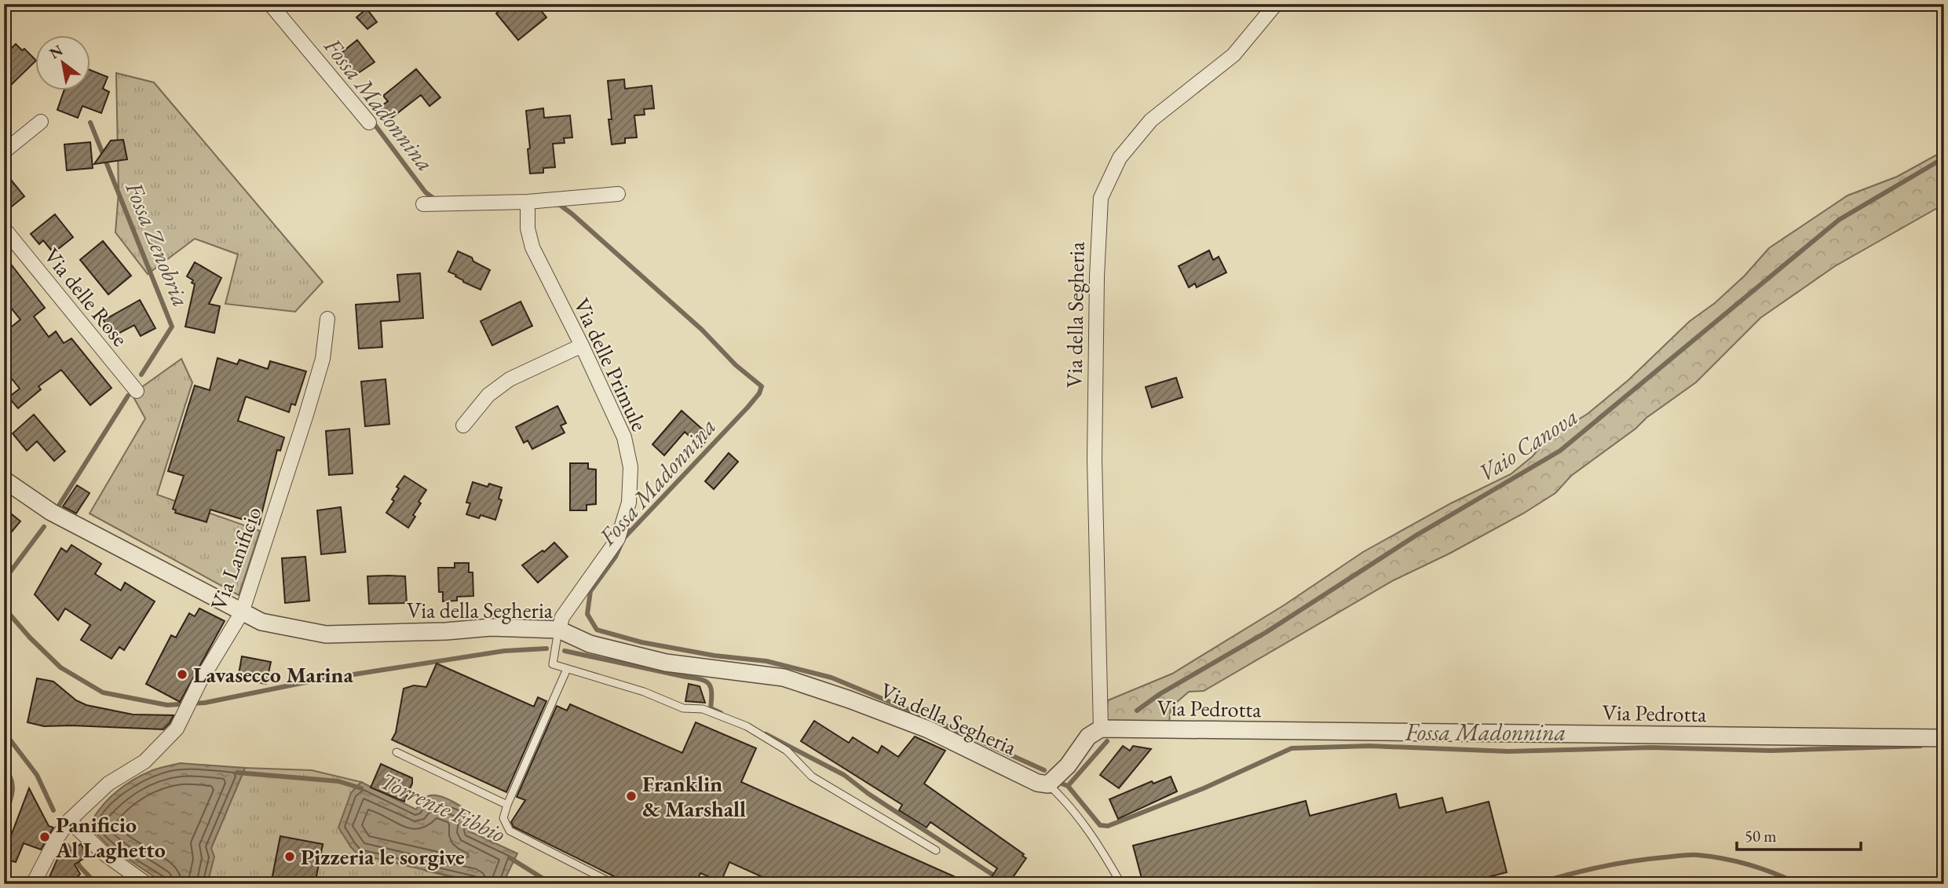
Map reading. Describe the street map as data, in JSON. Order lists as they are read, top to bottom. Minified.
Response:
{"streets":{"street":["Via delle Rose","Via della Segheria","Via delle Primule","Via Lanificio","Via Pedrotta"]},"crossings":[["Via della Segheria","Via delle Primule"],["Via della Segheria","Via Lanificio"],["Via della Segheria","Via Pedrotta"]],"water":["Fossa Madonnina","Fossa Zenobria","Vaio Canova","Torrente Fibbio"],"places":["Lavasecco Marina","Franklin & Marshall","Panificio Al Laghetto","Pizzeria le sorgive"],"scale_bar":"50 m","north":"top left"}
